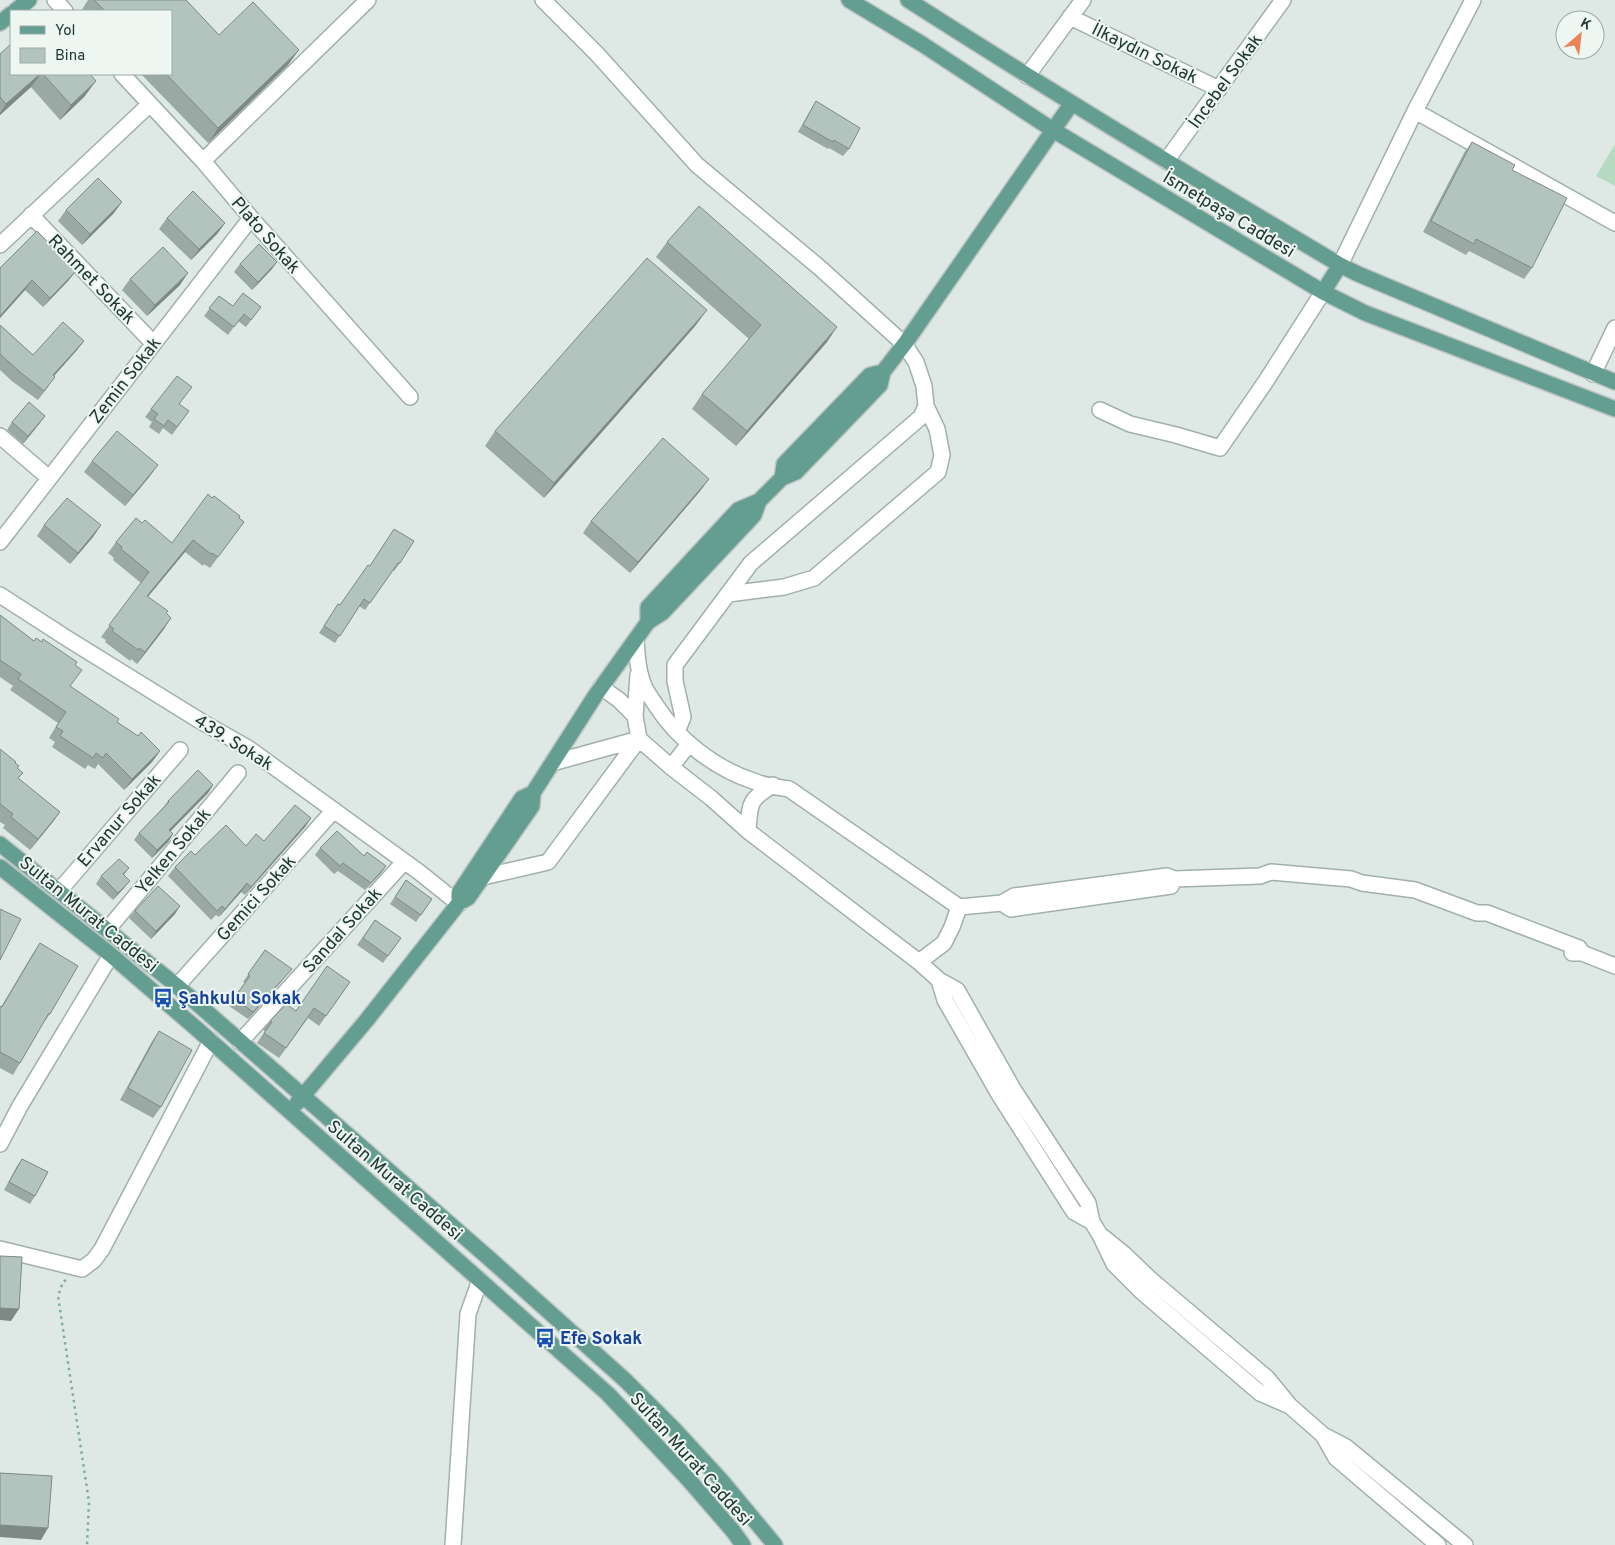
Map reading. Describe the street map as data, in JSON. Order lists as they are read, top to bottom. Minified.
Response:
{"streets":{"main road":["İsmetpaşa Caddesi","Sultan Murat Caddesi"],"street":["İlkaydın Sokak","İncebel Sokak","Plato Sokak","Rahmet Sokak","Zemin Sokak","439. Sokak","Ervanur Sokak","Yelken Sokak","Gemici Sokak","Sandal Sokak"]},"crossings":[["İlkaydın Sokak","İncebel Sokak"],["İncebel Sokak","İsmetpaşa Caddesi"],["Plato Sokak","Zemin Sokak"],["Rahmet Sokak","Zemin Sokak"],["439. Sokak","Gemici Sokak"],["439. Sokak","Sandal Sokak"],["Ervanur Sokak","Sultan Murat Caddesi"],["Yelken Sokak","Sultan Murat Caddesi"],["Gemici Sokak","Sultan Murat Caddesi"],["Sultan Murat Caddesi","Sandal Sokak"]],"places":{"bus stop":["Şahkulu Sokak","Efe Sokak"]},"legend":["Yol","Bina"],"north":"top right"}
